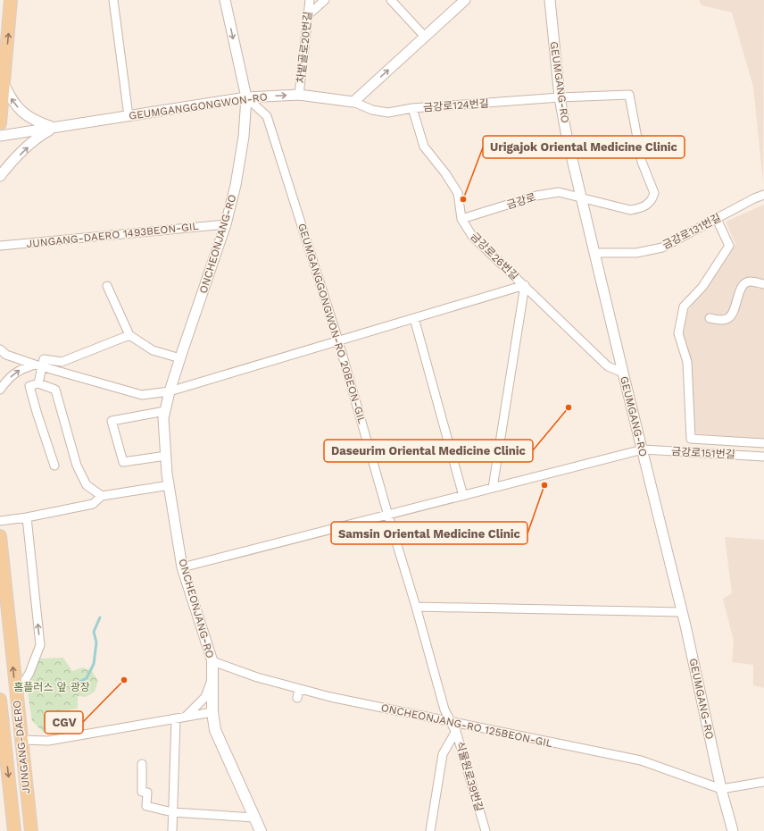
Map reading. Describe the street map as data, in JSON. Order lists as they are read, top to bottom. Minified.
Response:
{"streets":{"main road":["ONCHEONJANG-RO","JUNGANG-DAERO"],"street":["차밭골로20번길","GEUMGANG-RO","금강로124번길","GEUMGANGGONGWON-RO","금강로","금강로131번길","JUNGANG-DAERO 1493BEON-GIL","금강로26번길","GEUMGANGGONGWON-RO 20BEON-GIL","금강로151번길","ONCHEONJANG-RO 125BEON-GIL","식물원로39번길"]},"crossings":[["차밭골로20번길","GEUMGANGGONGWON-RO"],["GEUMGANG-RO","금강로124번길"],["GEUMGANG-RO","금강로"],["GEUMGANG-RO","금강로131번길"],["GEUMGANG-RO","금강로26번길"],["GEUMGANG-RO","금강로151번길"],["GEUMGANG-RO","ONCHEONJANG-RO 125BEON-GIL"],["금강로124번길","GEUMGANGGONGWON-RO"],["금강로124번길","금강로"],["금강로124번길","금강로26번길"],["GEUMGANGGONGWON-RO","ONCHEONJANG-RO"],["GEUMGANGGONGWON-RO","GEUMGANGGONGWON-RO 20BEON-GIL"],["금강로","금강로26번길"],["JUNGANG-DAERO 1493BEON-GIL","ONCHEONJANG-RO"],["ONCHEONJANG-RO","GEUMGANGGONGWON-RO 20BEON-GIL"],["ONCHEONJANG-RO","금강로151번길"],["ONCHEONJANG-RO","ONCHEONJANG-RO 125BEON-GIL"],["GEUMGANGGONGWON-RO 20BEON-GIL","금강로151번길"],["GEUMGANGGONGWON-RO 20BEON-GIL","ONCHEONJANG-RO 125BEON-GIL"],["GEUMGANGGONGWON-RO 20BEON-GIL","식물원로39번길"],["ONCHEONJANG-RO 125BEON-GIL","식물원로39번길"]],"parks":["홈플러스 앞 광장"],"places":["Urigajok Oriental Medicine Clinic","Daseurim Oriental Medicine Clinic","Samsin Oriental Medicine Clinic","CGV"]}
